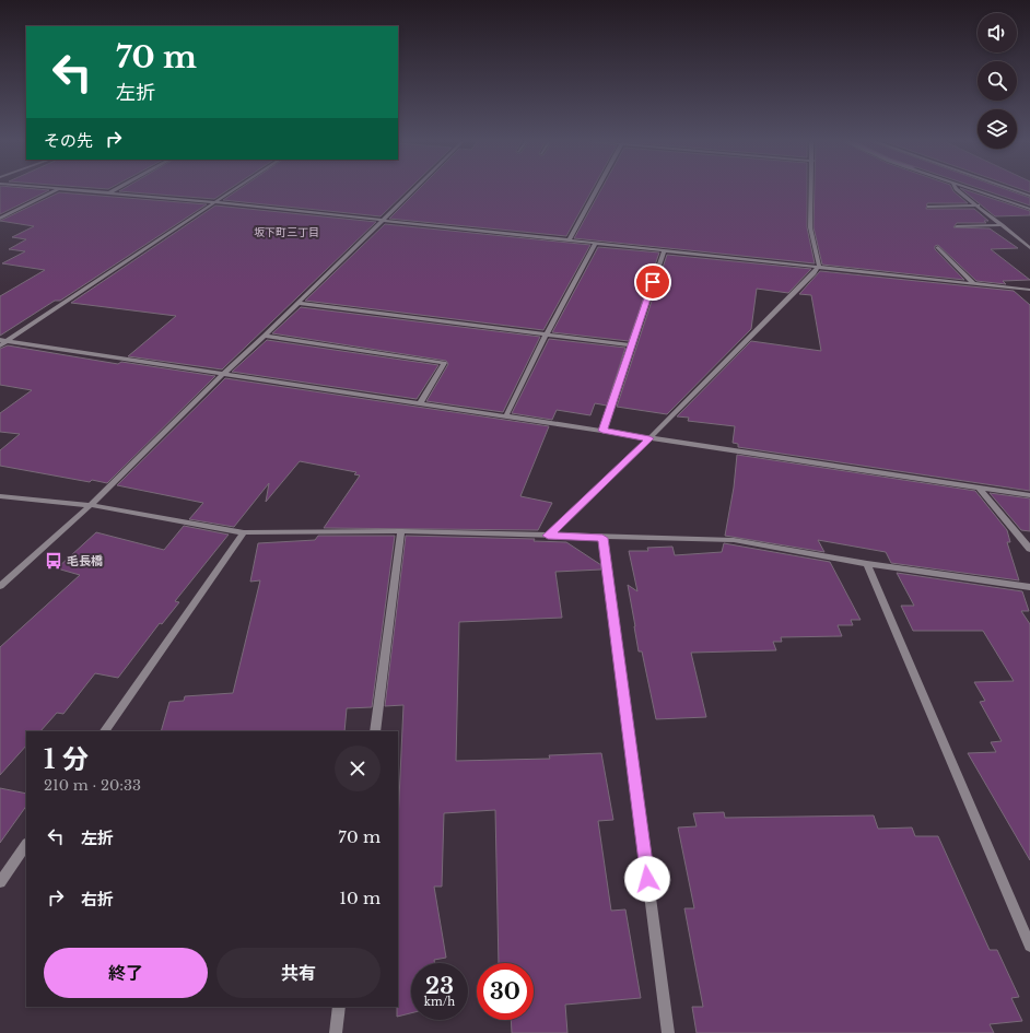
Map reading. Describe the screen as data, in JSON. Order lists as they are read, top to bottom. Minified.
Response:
{"districts":["坂下町三丁目"],"places":{"bus stop":["毛長橋"]},"page":{"turn":["70 m","左折"],"then":"その先","heading":["1 分","210 m · 20:33"],"list":[{"name":"左折","value":"70 m"},{"name":"右折","value":"10 m"}],"buttons":["終了","共有"],"speed":"23 km/h","limit":"30"}}
